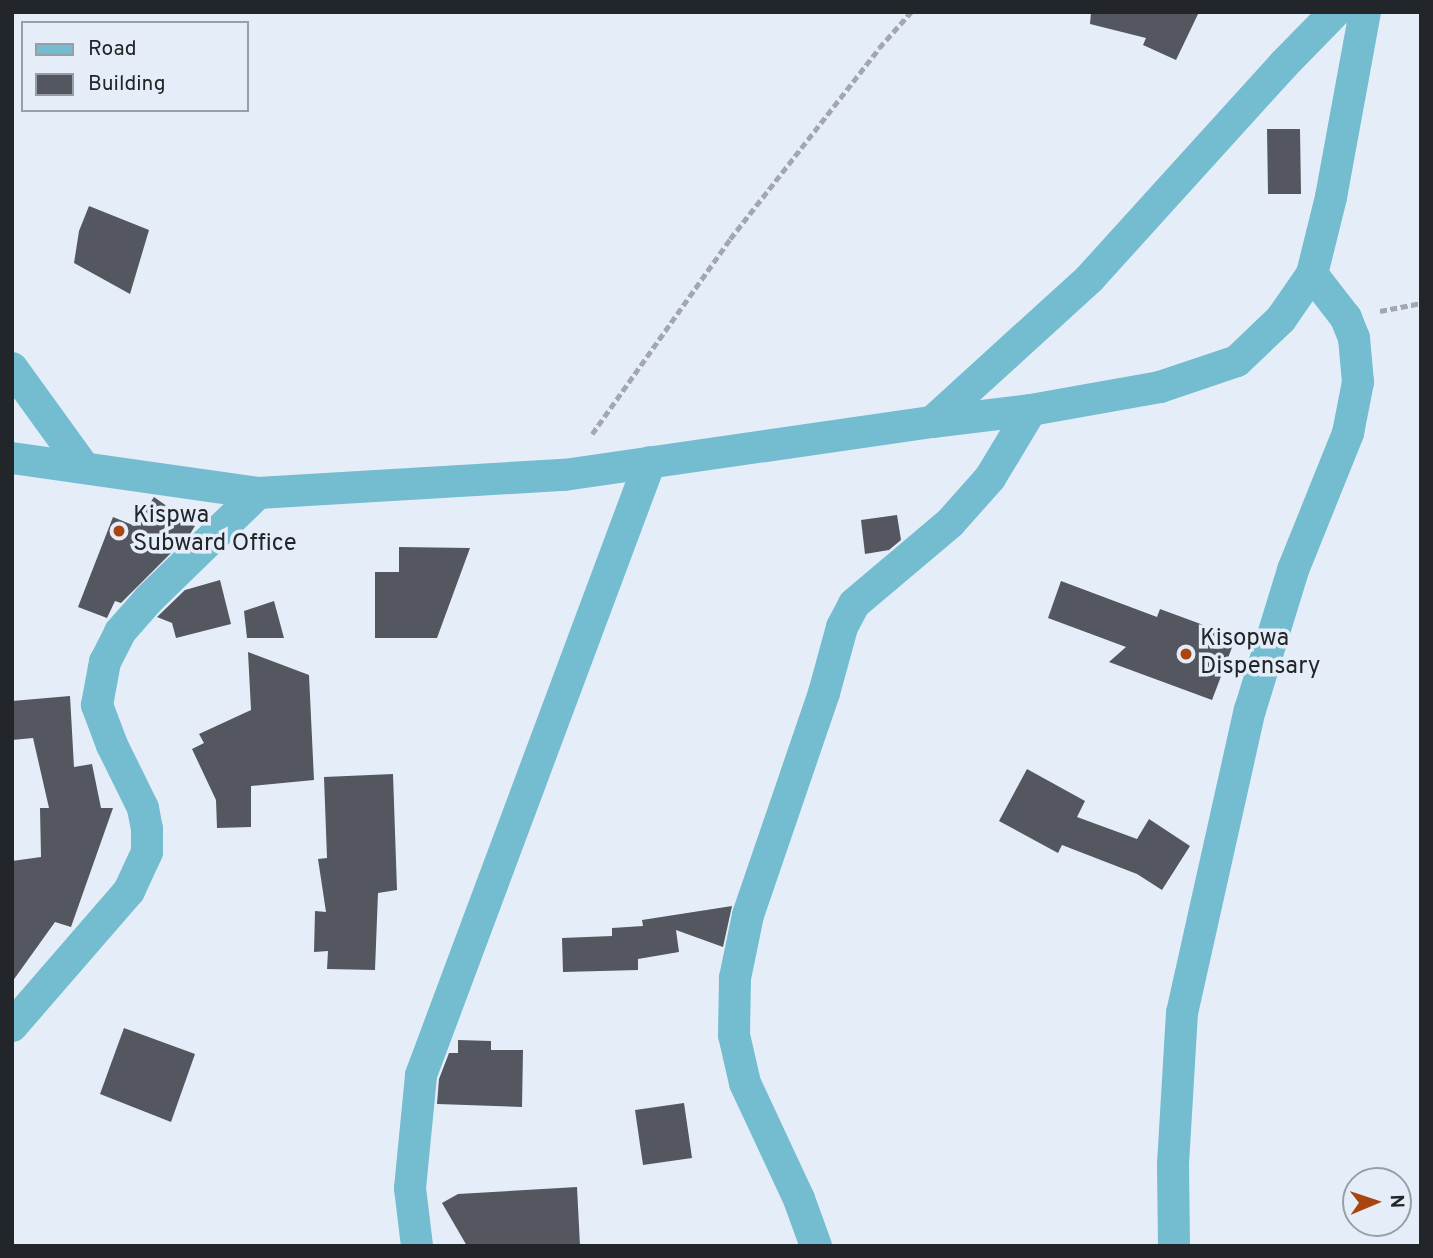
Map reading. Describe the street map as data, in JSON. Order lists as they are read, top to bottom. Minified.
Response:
{"places":["Kispwa Subward Office","Kisopwa Dispensary"],"legend":["Road","Building"],"north":"right"}
